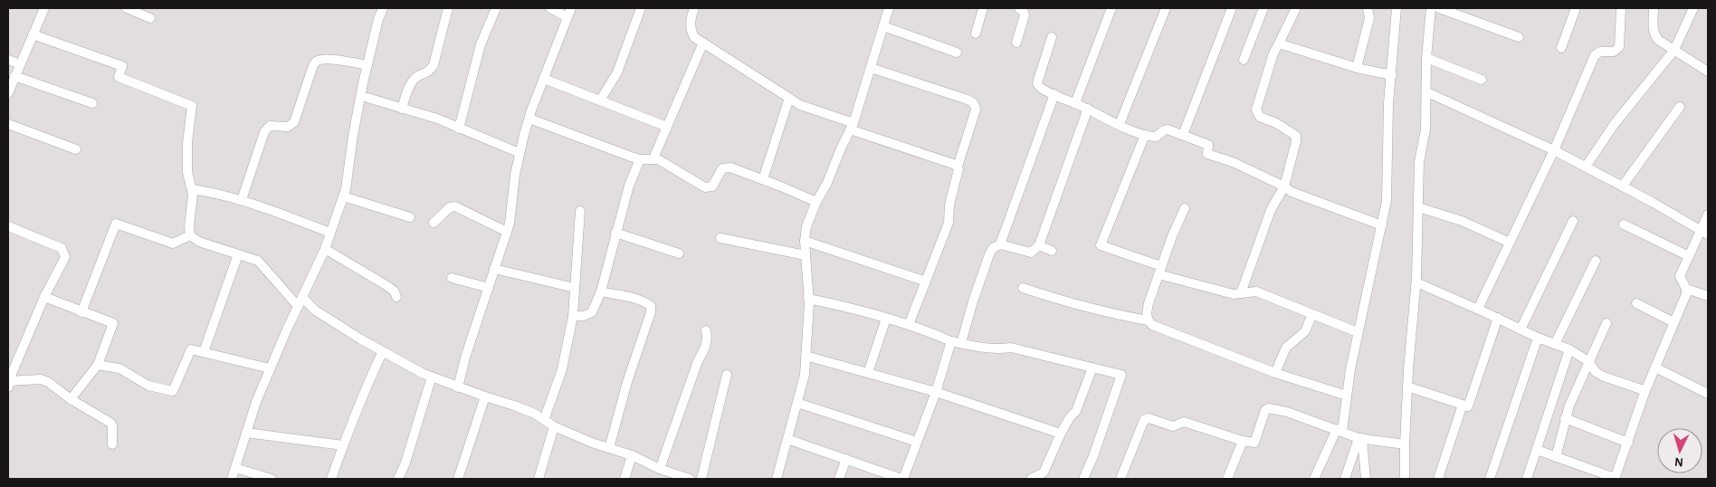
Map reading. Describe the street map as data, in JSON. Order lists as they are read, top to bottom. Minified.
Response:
{"north":"bottom"}
